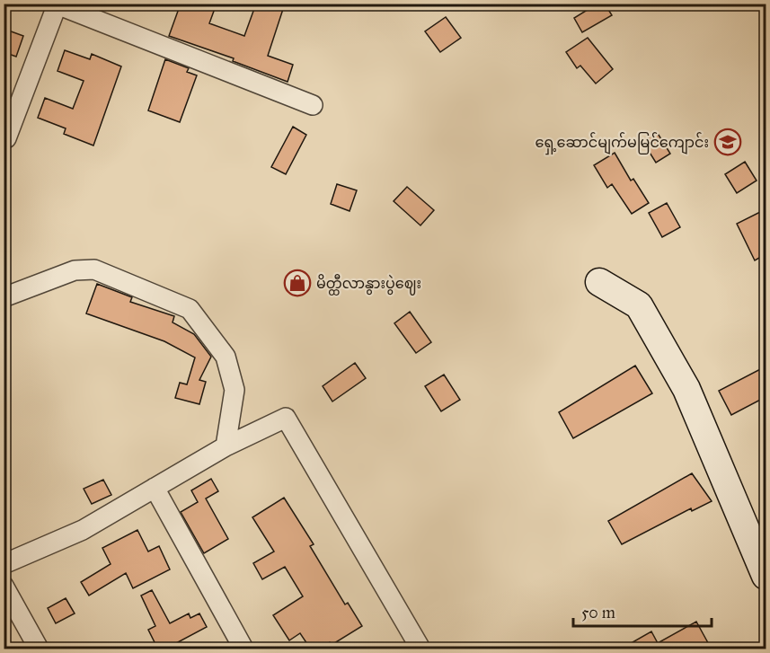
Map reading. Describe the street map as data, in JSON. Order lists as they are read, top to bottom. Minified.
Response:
{"places":{"school or university":["ရှေ့ဆောင်မျက်မမြင်ကျောင်း"],"shop":["မိတ္ထီလာနွားပွဲဈေး"]},"scale_bar":"50 m"}
